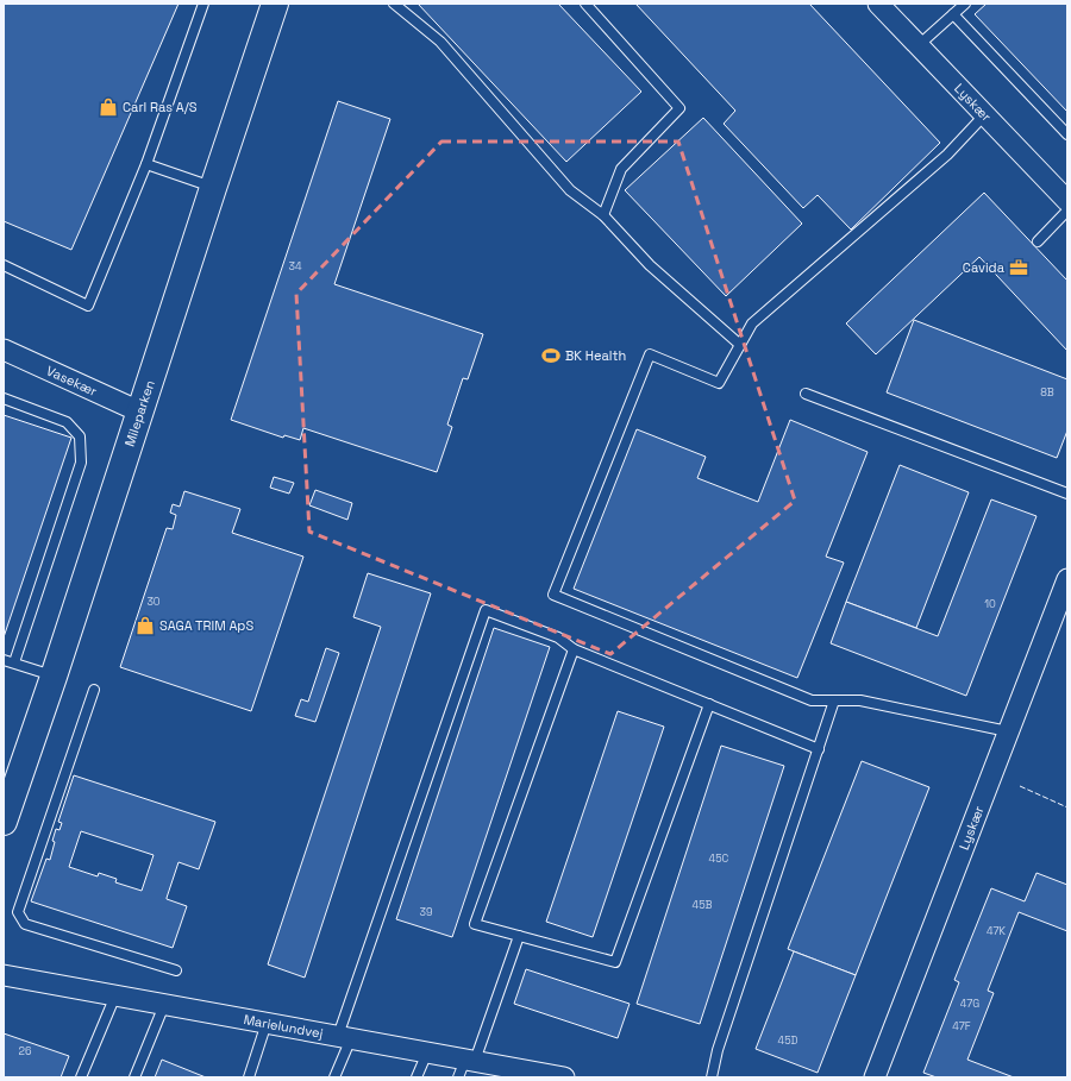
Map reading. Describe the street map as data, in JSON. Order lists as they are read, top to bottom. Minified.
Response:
{"streets":{"street":["Lyskær","Vasekær","Mileparken","Marielundvej"]},"crossings":[["Vasekær","Mileparken"]],"places":{"shop":["Carl Ras A/S","SAGA TRIM ApS"],"office":["Cavida"],"sports":["BK Health"]},"house_numbers":["34","8B","30","10","45C","45B","39","47K","47G","47F","45D","26"]}
